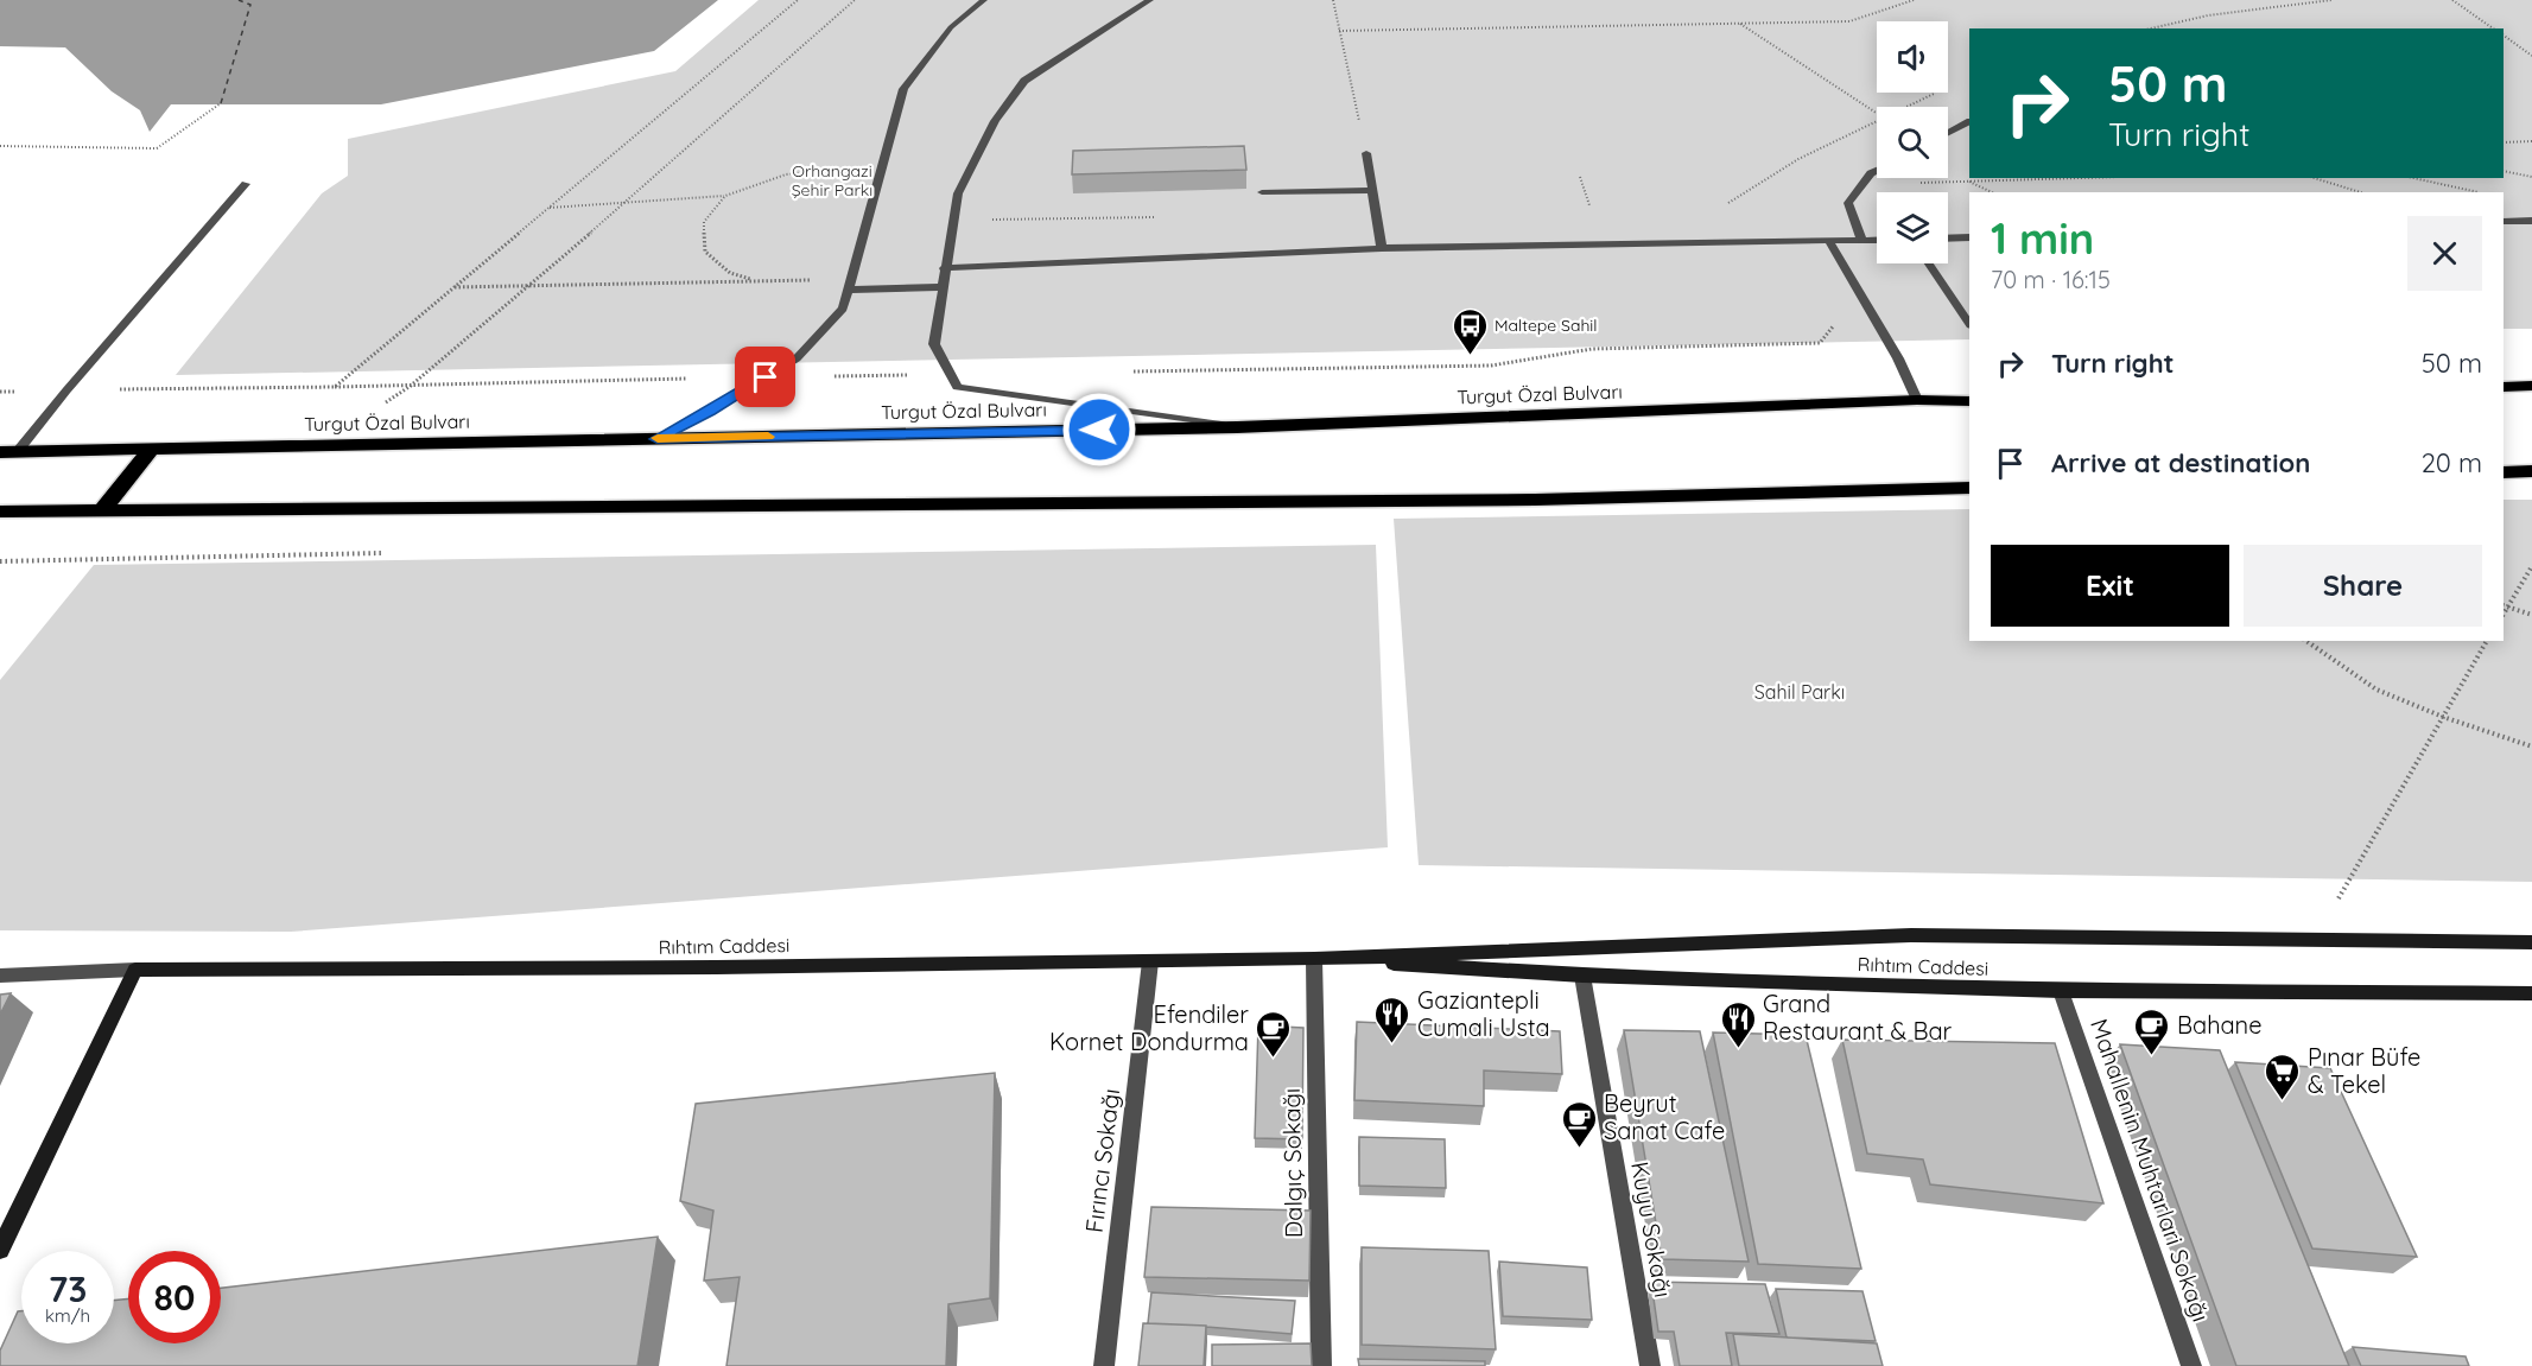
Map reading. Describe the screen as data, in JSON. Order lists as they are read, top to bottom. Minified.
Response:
{"streets":{"highway":["Turgut Özal Bulvarı"],"street":["Rıhtım Caddesi","Fırıncı Sokağı","Dalgıç Sokağı","Mahallenin Muhtarlari Sokağı","Kuyu Sokağı"]},"crossings":[["Rıhtım Caddesi","Fırıncı Sokağı"],["Rıhtım Caddesi","Dalgıç Sokağı"],["Rıhtım Caddesi","Mahallenin Muhtarlari Sokağı"],["Rıhtım Caddesi","Kuyu Sokağı"]],"parks":["Orhangazi Şehir Parkı","Sahil Parkı"],"places":{"bus stop":["Maltepe Sahil"],"restaurant":["Gaziantepli Cumali Usta","Grand Restaurant & Bar"],"cafe":["Bahane","Efendiler Kornet Dondurma","Beyrut Sanat Cafe"],"supermarket":["Pınar Büfe & Tekel"]},"page":{"turn":["50 m","Turn right"],"heading":["1 min","70 m · 16:15"],"list":[{"name":"Turn right","value":"50 m"},{"name":"Arrive at destination","value":"20 m"}],"buttons":["Exit","Share"],"speed":"73 km/h","limit":"80"}}
